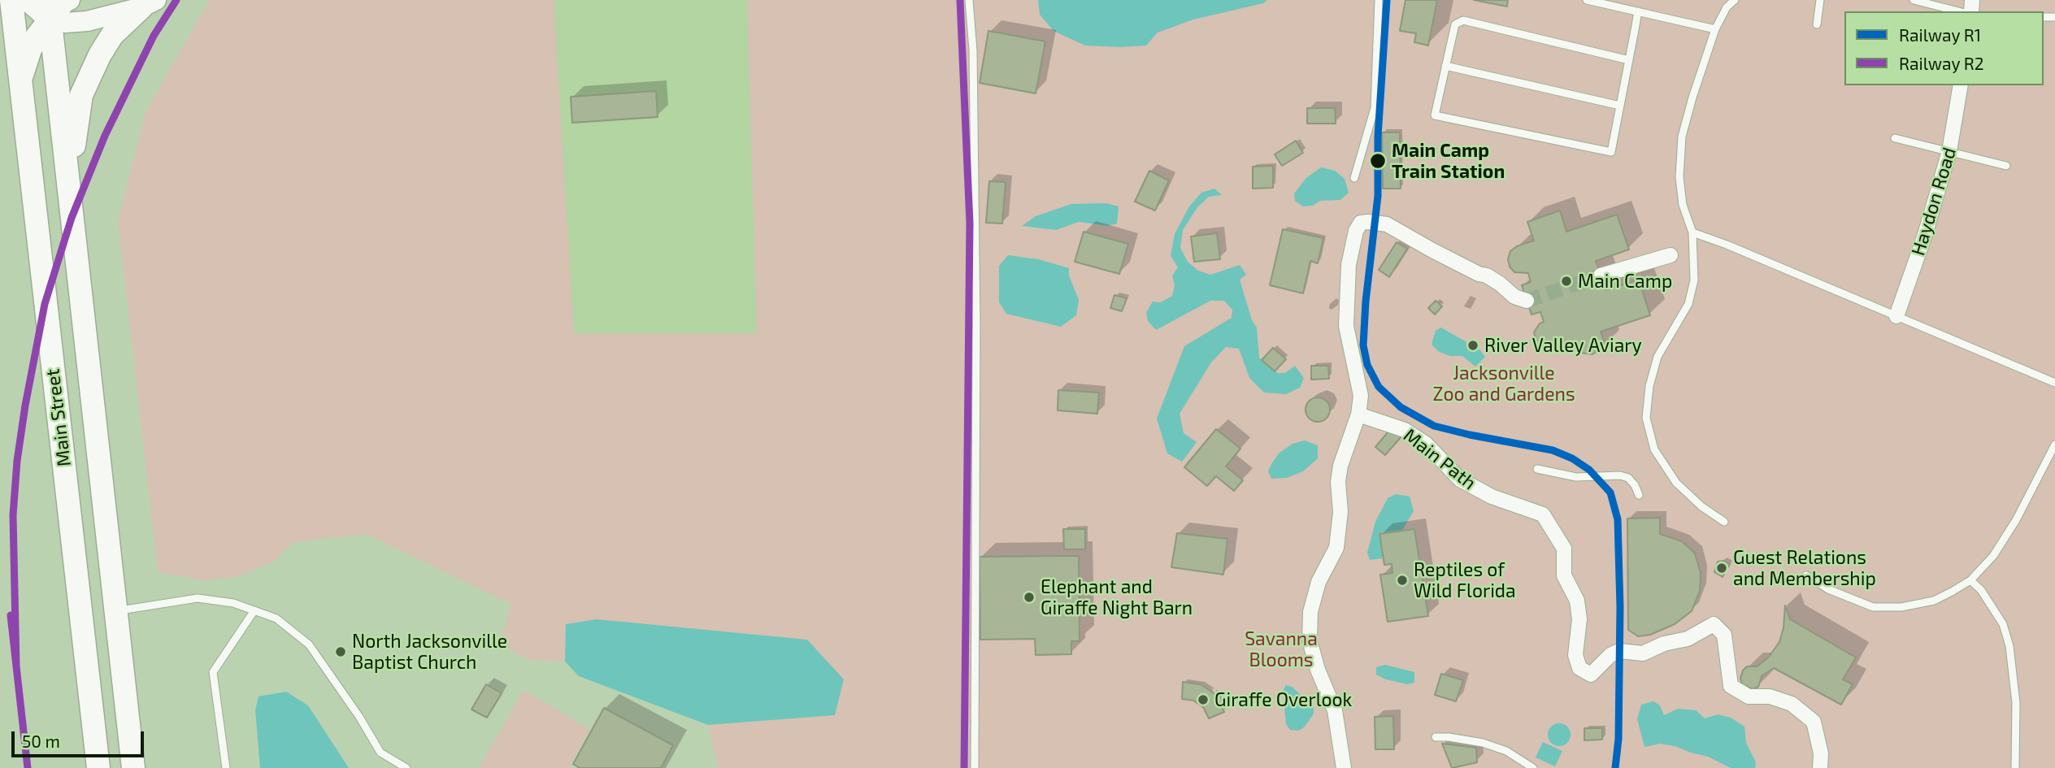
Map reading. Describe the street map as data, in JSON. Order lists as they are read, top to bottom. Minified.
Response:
{"streets":{"main road":["Main Street"],"street":["Haydon Road","Main Path"]},"parks":["Jacksonville Zoo and Gardens","Savanna Blooms"],"places":["Main Camp Train Station","Main Camp","River Valley Aviary","Guest Relations and Membership","Reptiles of Wild Florida","Elephant and Giraffe Night Barn","North Jacksonville Baptist Church","Giraffe Overlook"],"lines":["rail line R1","rail line R2"],"legend":["Railway R1","Railway R2"],"scale_bar":"50 m"}
